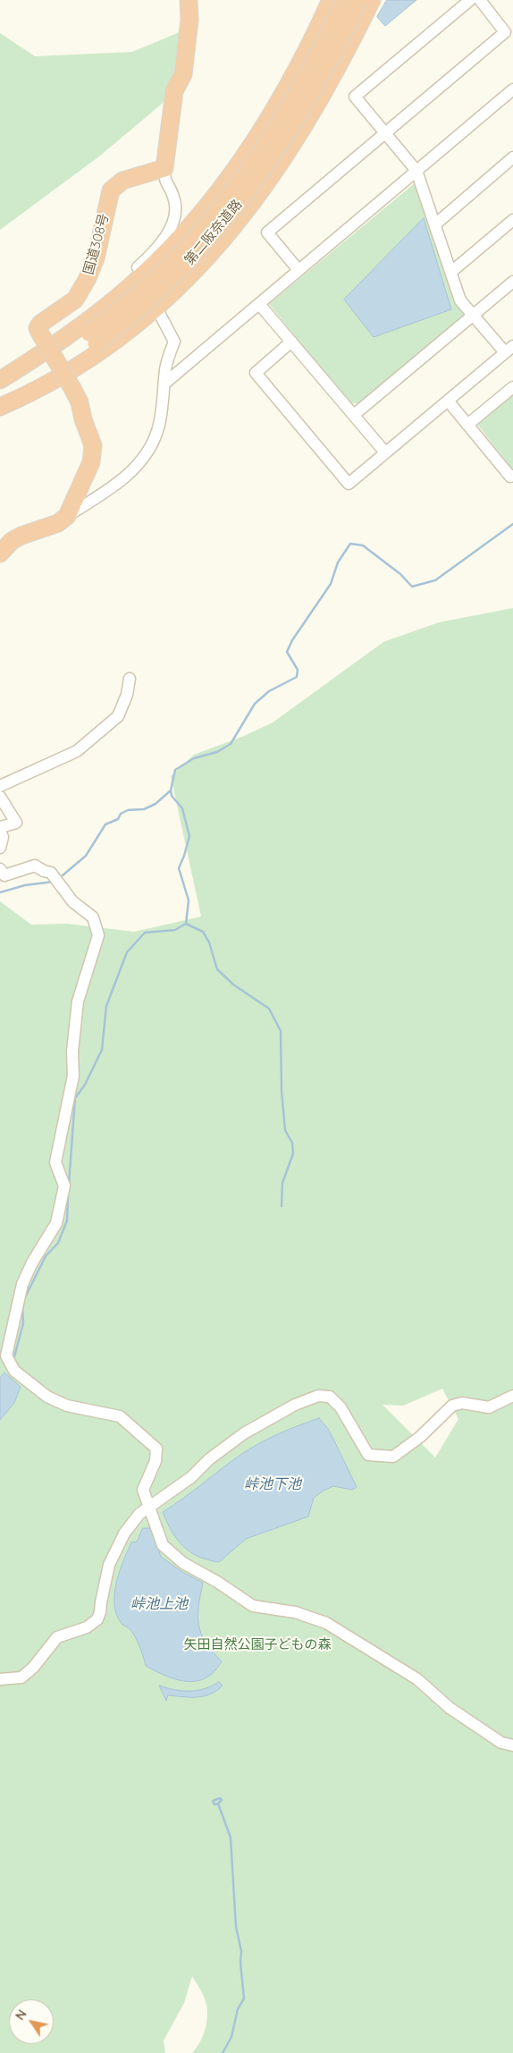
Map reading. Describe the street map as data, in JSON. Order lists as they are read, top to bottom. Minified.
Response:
{"streets":{"highway":["第二阪奈道路","国道308号"]},"water":["峠池下池","峠池上池"],"parks":["矢田自然公園子どもの森"],"north":"top left"}
